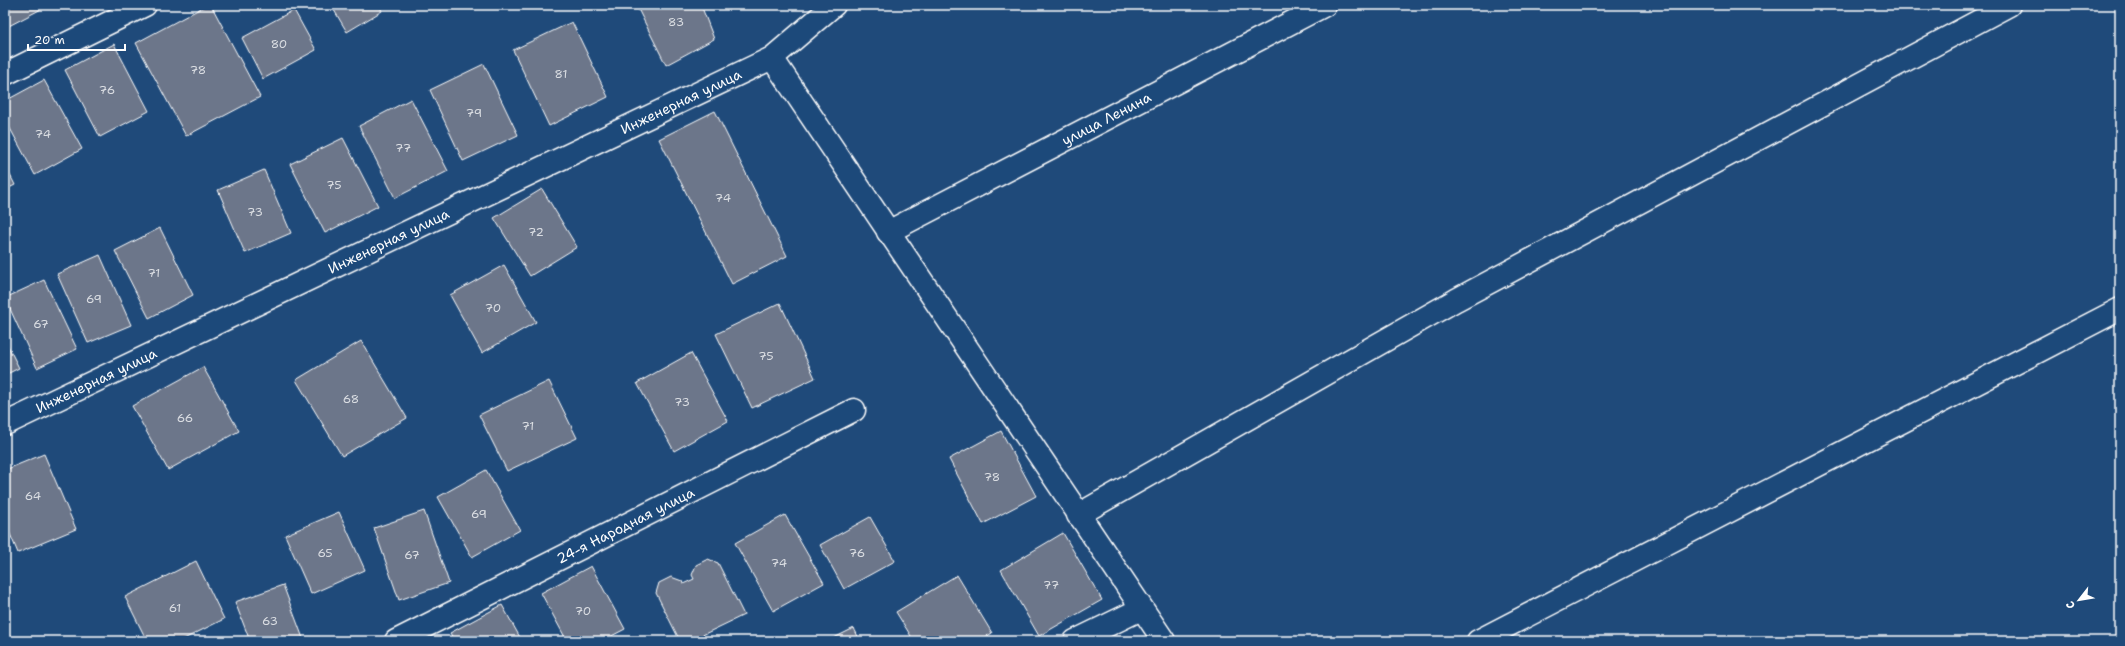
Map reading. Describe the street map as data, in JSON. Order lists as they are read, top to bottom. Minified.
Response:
{"streets":{"street":["Инженерная улица","улица Ленина","24-я Народная улица"]},"house_numbers":["83","80","78","81","76","79","74","77","75","74","73","72","71","69","70","67","75","68","73","66","71","78","64","69","65","76","67","74","77","61","70","63"],"scale_bar":"20 m","north":"bottom left"}
